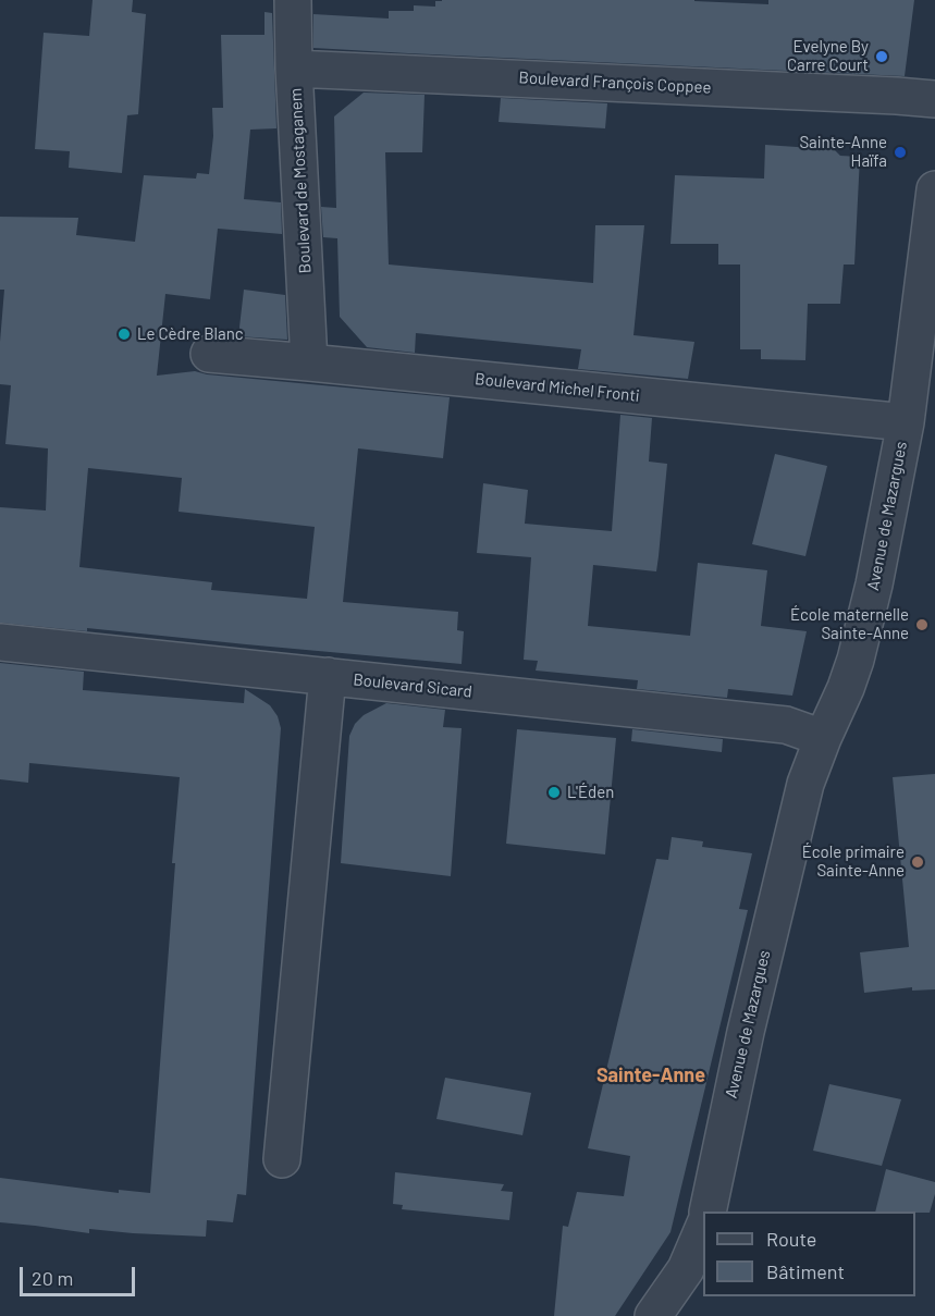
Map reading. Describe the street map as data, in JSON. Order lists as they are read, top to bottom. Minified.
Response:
{"streets":{"street":["Boulevard François Coppee","Boulevard de Mostaganem","Boulevard Michel Fronti","Avenue de Mazargues","Boulevard Sicard"]},"crossings":[["Boulevard François Coppee","Boulevard de Mostaganem"],["Boulevard de Mostaganem","Boulevard Michel Fronti"],["Boulevard Michel Fronti","Avenue de Mazargues"],["Avenue de Mazargues","Boulevard Sicard"]],"districts":["Sainte-Anne"],"places":["Evelyne By Carre Court","Sainte-Anne Haïfa","Le Cèdre Blanc","École maternelle Sainte-Anne","L'Éden","École primaire Sainte-Anne"],"legend":["Route","Bâtiment"],"scale_bar":"20 m"}
